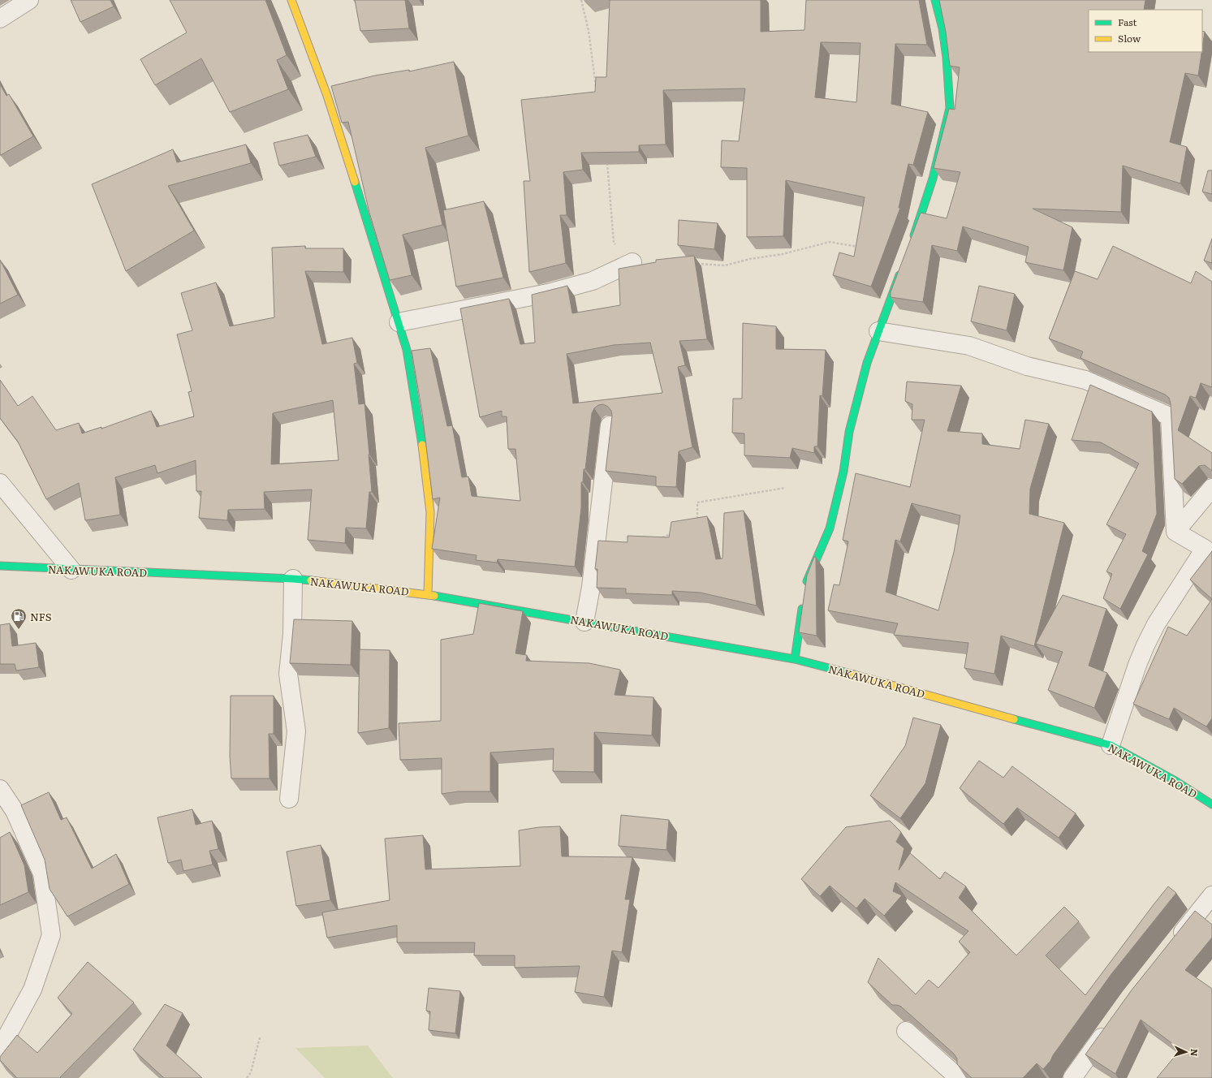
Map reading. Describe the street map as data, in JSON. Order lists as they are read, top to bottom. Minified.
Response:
{"streets":{"street":["NAKAWUKA ROAD"]},"places":{"fuel station":["NFS"]},"legend":["Fast","Slow"],"north":"right"}
